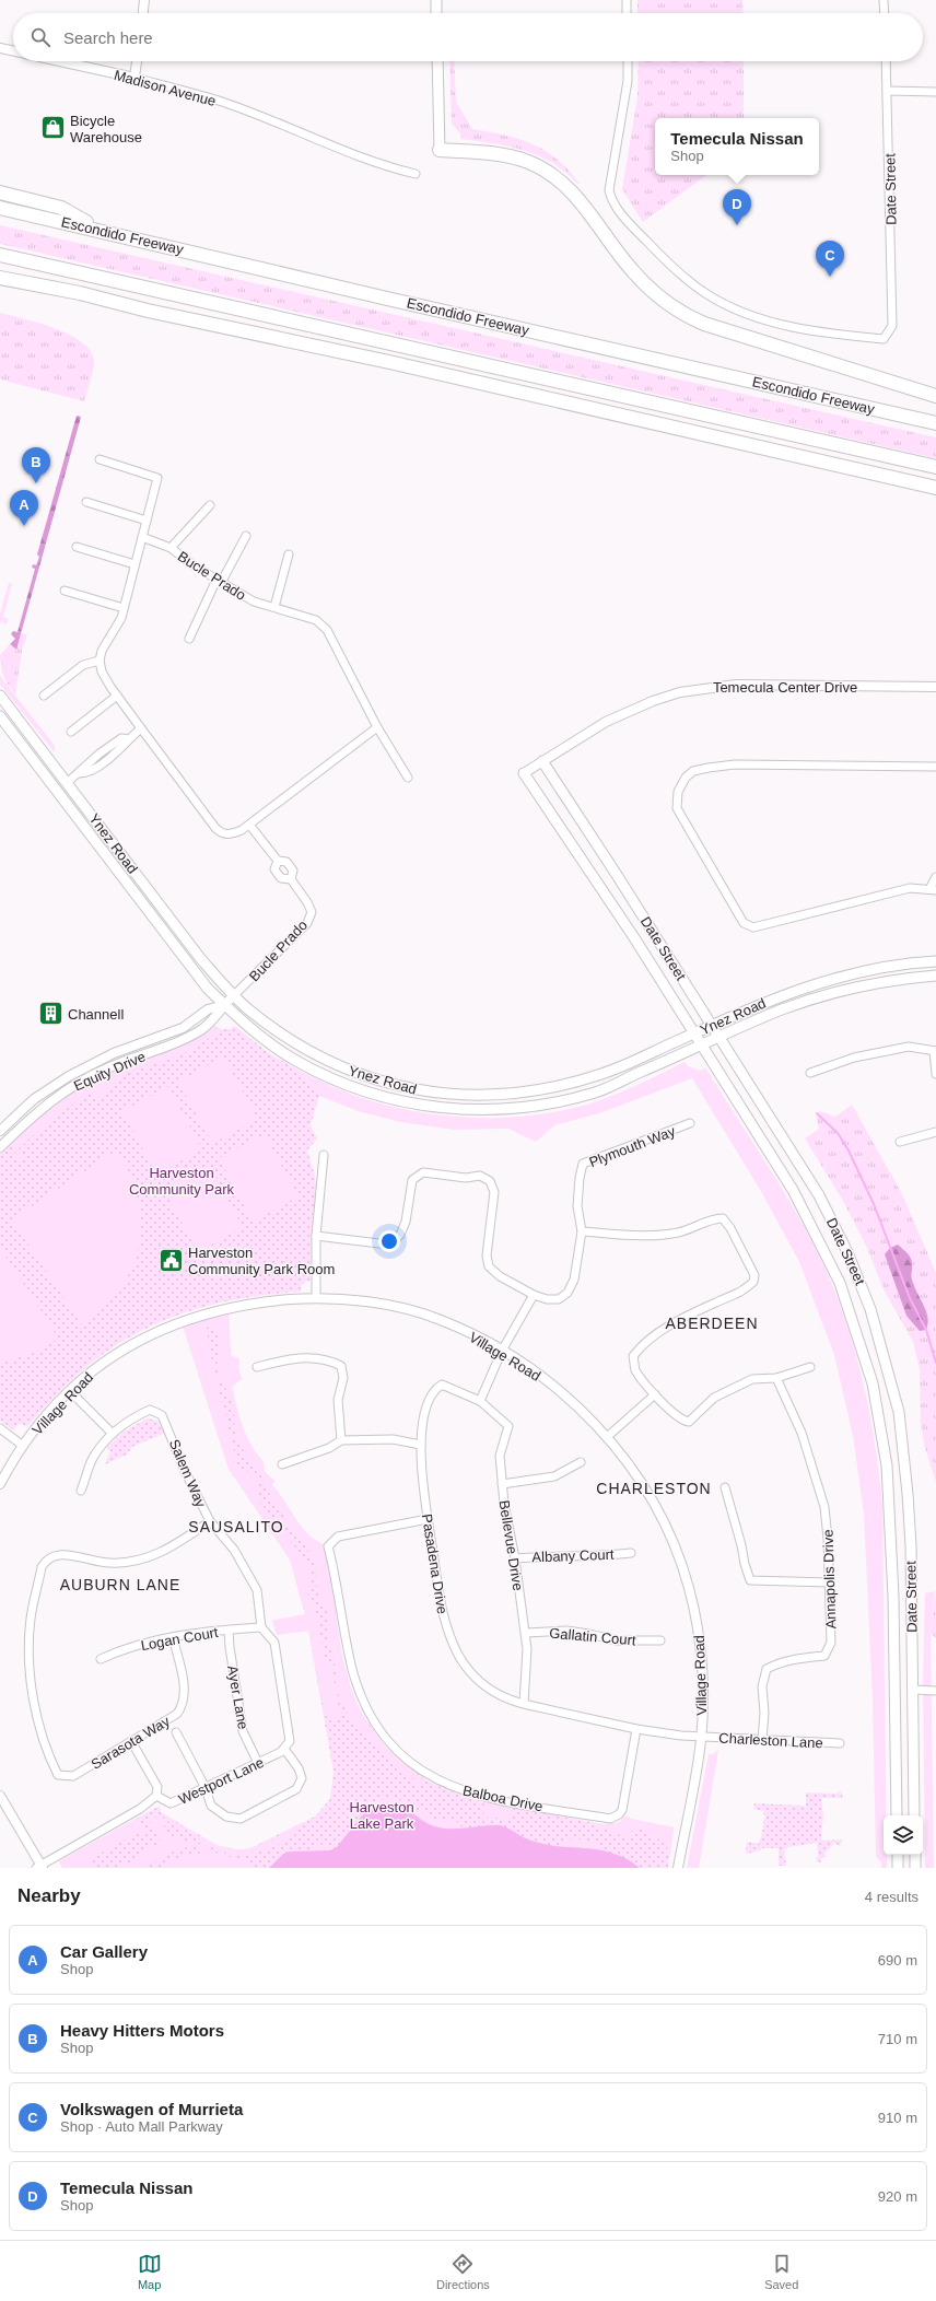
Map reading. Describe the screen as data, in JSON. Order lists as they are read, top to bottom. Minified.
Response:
{"streets":{"highway":["Escondido Freeway"],"main road":["Date Street","Ynez Road"],"street":["Madison Avenue","Bucle Prado","Temecula Center Drive","Equity Drive","Plymouth Way","Village Road","Salem Way","Bellevue Drive","Albany Court","Pasadena Drive","Annapolis Drive","Gallatin Court","Logan Court","Ayer Lane","Charleston Lane","Sarasota Way","Westport Lane","Balboa Drive"]},"crossings":[["Date Street","Temecula Center Drive"],["Date Street","Ynez Road"],["Bucle Prado","Ynez Road"],["Bucle Prado","Equity Drive"],["Ynez Road","Equity Drive"],["Village Road","Pasadena Drive"],["Village Road","Charleston Lane"],["Salem Way","Logan Court"],["Salem Way","Sarasota Way"],["Bellevue Drive","Albany Court"],["Bellevue Drive","Pasadena Drive"],["Bellevue Drive","Gallatin Court"],["Pasadena Drive","Charleston Lane"],["Pasadena Drive","Balboa Drive"],["Annapolis Drive","Charleston Lane"],["Logan Court","Ayer Lane"],["Logan Court","Sarasota Way"],["Ayer Lane","Westport Lane"]],"districts":["ABERDEEN","CHARLESTON","SAUSALITO","AUBURN LANE"],"parks":["Harveston Community Park","Harveston Lake Park"],"places":{"shop":["Bicycle Warehouse"],"building":["Channell"],"public building":["Harveston Community Park Room"]},"page":{"search":"Search here","popup":["Temecula Nissan","Shop"],"pins":["D","C","B","A"],"heading":["Nearby","4 results"],"list":[{"mark":"A","name":"Car Gallery","note":"Shop","value":"690 m"},{"mark":"B","name":"Heavy Hitters Motors","note":"Shop","value":"710 m"},{"mark":"C","name":"Volkswagen of Murrieta","note":"Shop · Auto Mall Parkway","value":"910 m"},{"mark":"D","name":"Temecula Nissan","note":"Shop","value":"920 m"}],"nav":["Map","Directions","Saved"]}}
